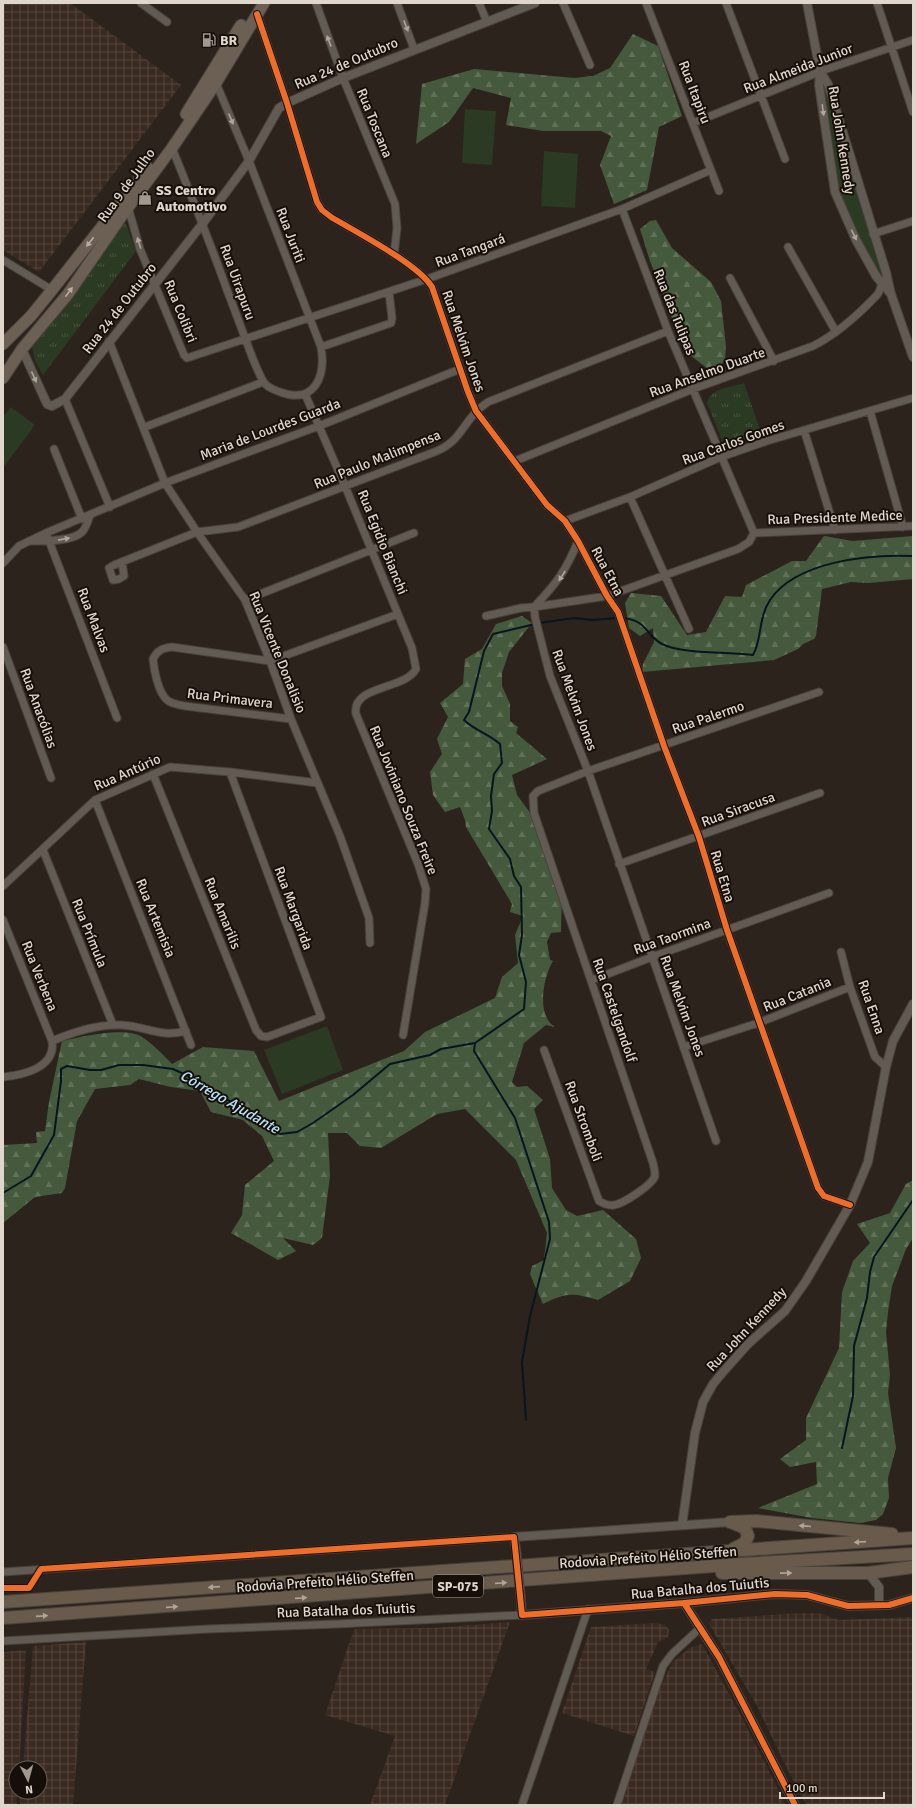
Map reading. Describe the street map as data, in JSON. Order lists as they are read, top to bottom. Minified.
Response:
{"streets":{"highway":["Rodovia Prefeito Hélio Steffen","SP-075"],"main road":["Rua 9 de Julho"],"street":["Rua 24 de Outubro","Rua Almeida Junior","Rua Itapiru","Rua Toscana","Rua John Kennedy","Rua Juriti","Rua Tangará","Rua Uirapuru","Rua Colibri","Rua das Tulipas","Rua Melvim Jones","Rua Anselmo Duarte","Maria de Lourdes Guarda","Rua Carlos Gomes","Rua Paulo Malimpensa","Rua Presidente Medice","Rua Egidio Bianchi","Rua Etna","Rua Malvas","Rua Vicente Donalisio","Rua Primavera","Rua Anacólias","Rua Palermo","Rua Antúrio","Rua Joviniano Souza Freire","Rua Siracusa","Rua Margarida","Rua Amarilis","Rua Artemisia","Rua Prímula","Rua Taormina","Rua Verbena","Rua Catania","Rua Enna","Rua Castelgandolf","Rua Stromboli","Rua Batalha dos Tuiutis"]},"crossings":[["Rua 24 de Outubro","Rua Toscana"],["Rua 24 de Outubro","Rua Juriti"],["Rua 24 de Outubro","Rua Uirapuru"],["Rua 24 de Outubro","Rua Colibri"],["Rua 24 de Outubro","Rua Melvim Jones"],["Rua 24 de Outubro","Rua Vicente Donalisio"],["Rua Almeida Junior","Rua Itapiru"],["Rua Almeida Junior","Rua John Kennedy"],["Rua Itapiru","Rua Tangará"],["Rua Toscana","Rua Melvim Jones"],["Rua John Kennedy","Rua Anselmo Duarte"],["Rua John Kennedy","Rua Etna"],["Rua John Kennedy","Rua Enna"],["Rua 9 de Julho","Rua Juriti"],["Rua 9 de Julho","Rua Uirapuru"],["Rua 9 de Julho","Rua Colibri"],["Rua 9 de Julho","Rua Melvim Jones"],["Rua Juriti","Rua Tangará"],["Rua Juriti","Rua Uirapuru"],["Rua Juriti","Rua Egidio Bianchi"],["Rua Tangará","Rua Uirapuru"],["Rua Tangará","Rua Colibri"],["Rua Tangará","Rua das Tulipas"],["Rua Tangará","Rua Melvim Jones"],["Rua Tangará","Rua Egidio Bianchi"],["Rua Uirapuru","Rua Egidio Bianchi"],["Rua das Tulipas","Rua Anselmo Duarte"],["Rua das Tulipas","Rua Carlos Gomes"],["Rua das Tulipas","Rua Paulo Malimpensa"],["Rua das Tulipas","Rua Presidente Medice"],["Rua Melvim Jones","Rua Anselmo Duarte"],["Rua Melvim Jones","Maria de Lourdes Guarda"],["Rua Melvim Jones","Rua Carlos Gomes"],["Rua Melvim Jones","Rua Paulo Malimpensa"],["Rua Melvim Jones","Rua Presidente Medice"],["Rua Melvim Jones","Rua Etna"],["Rua Melvim Jones","Rua Palermo"],["Rua Melvim Jones","Rua Siracusa"],["Rua Melvim Jones","Rua Taormina"],["Rua Melvim Jones","Rua Catania"],["Maria de Lourdes Guarda","Rua Egidio Bianchi"],["Maria de Lourdes Guarda","Rua Malvas"],["Maria de Lourdes Guarda","Rua Vicente Donalisio"],["Rua Paulo Malimpensa","Rua Egidio Bianchi"],["Rua Paulo Malimpensa","Rua Vicente Donalisio"],["Rua Presidente Medice","Rua Etna"],["Rua Egidio Bianchi","Rua Joviniano Souza Freire"],["Rua Etna","Rua Palermo"],["Rua Etna","Rua Siracusa"],["Rua Etna","Rua Taormina"],["Rua Etna","Rua Catania"],["Rua Vicente Donalisio","Rua Primavera"],["Rua Vicente Donalisio","Rua Antúrio"],["Rua Palermo","Rua Castelgandolf"],["Rua Antúrio","Rua Margarida"],["Rua Antúrio","Rua Amarilis"],["Rua Antúrio","Rua Artemisia"],["Rua Antúrio","Rua Prímula"],["Rua Margarida","Rua Amarilis"],["Rua Taormina","Rua Castelgandolf"],["Rua Catania","Rua Enna"],["Rua Castelgandolf","Rua Stromboli"]],"one_way":["Rua Colibri"],"water":["Córrego Ajudante"],"places":{"fuel station":["BR"],"shop":["SS Centro Automotivo"]},"scale_bar":"100 m","north":"bottom"}
